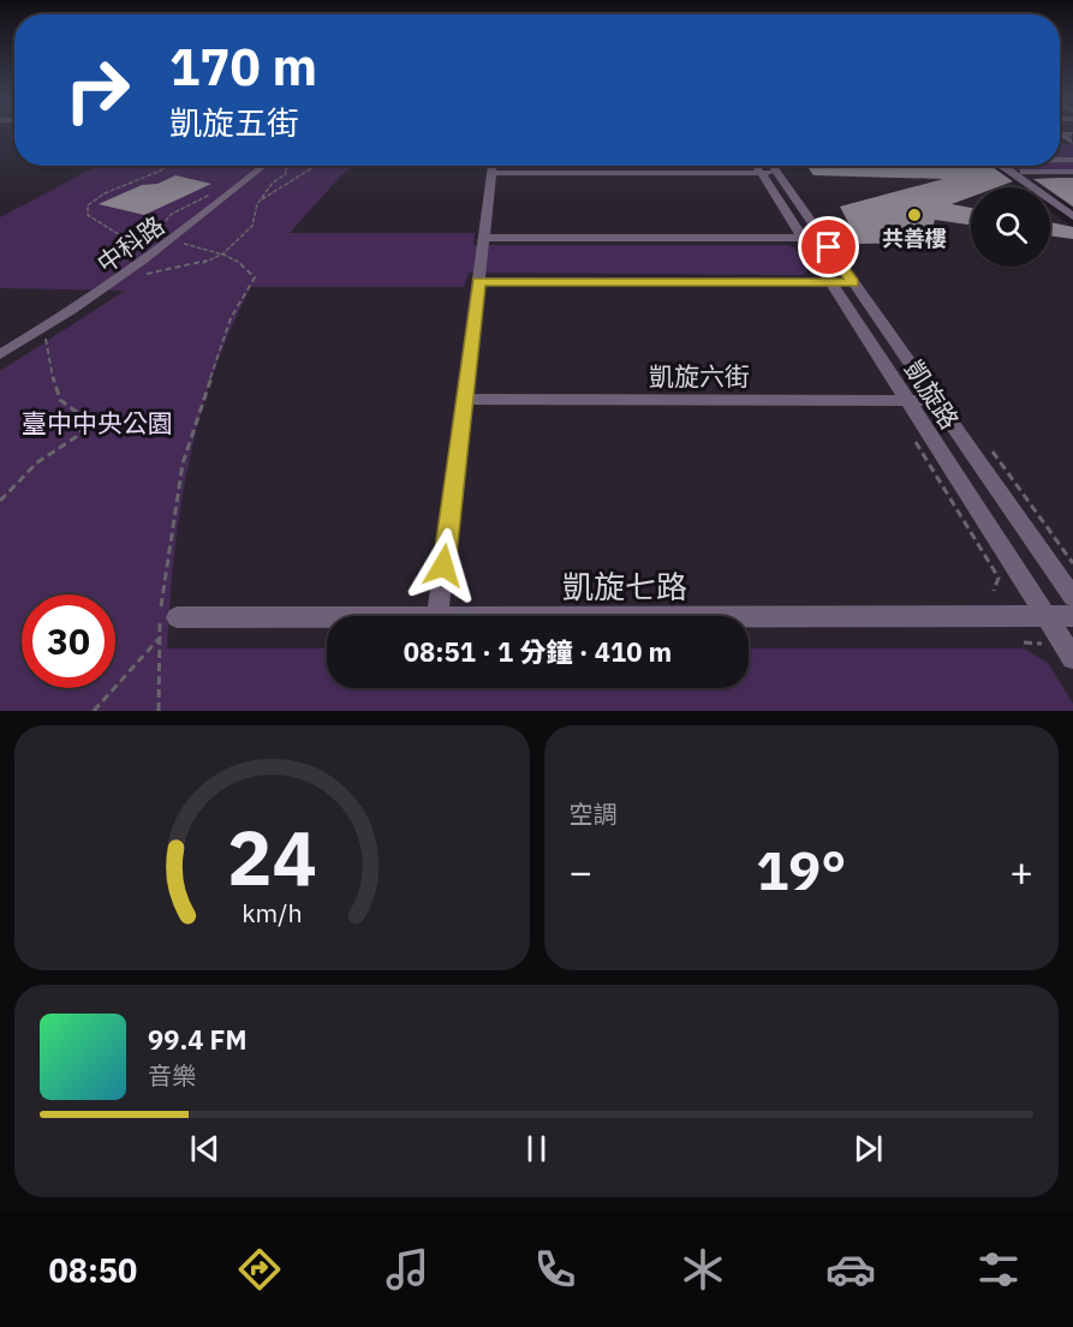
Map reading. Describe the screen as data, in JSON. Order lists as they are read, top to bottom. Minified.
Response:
{"streets":{"street":["中科路","凱旋六街","凱旋路","凱旋七路"]},"crossings":[["凱旋六街","凱旋路"],["凱旋路","凱旋七路"]],"parks":["臺中中央公園"],"places":["共善樓"],"page":{"turn":["170 m","凱旋五街"],"limit":"30","trip":"08:51 · 1 分鐘 · 410 m","tile":"空調","heat":["−","19°","+"],"song":["99.4 FM","音樂"],"tabs":"08:50","gauge":["24","km/h"]}}
